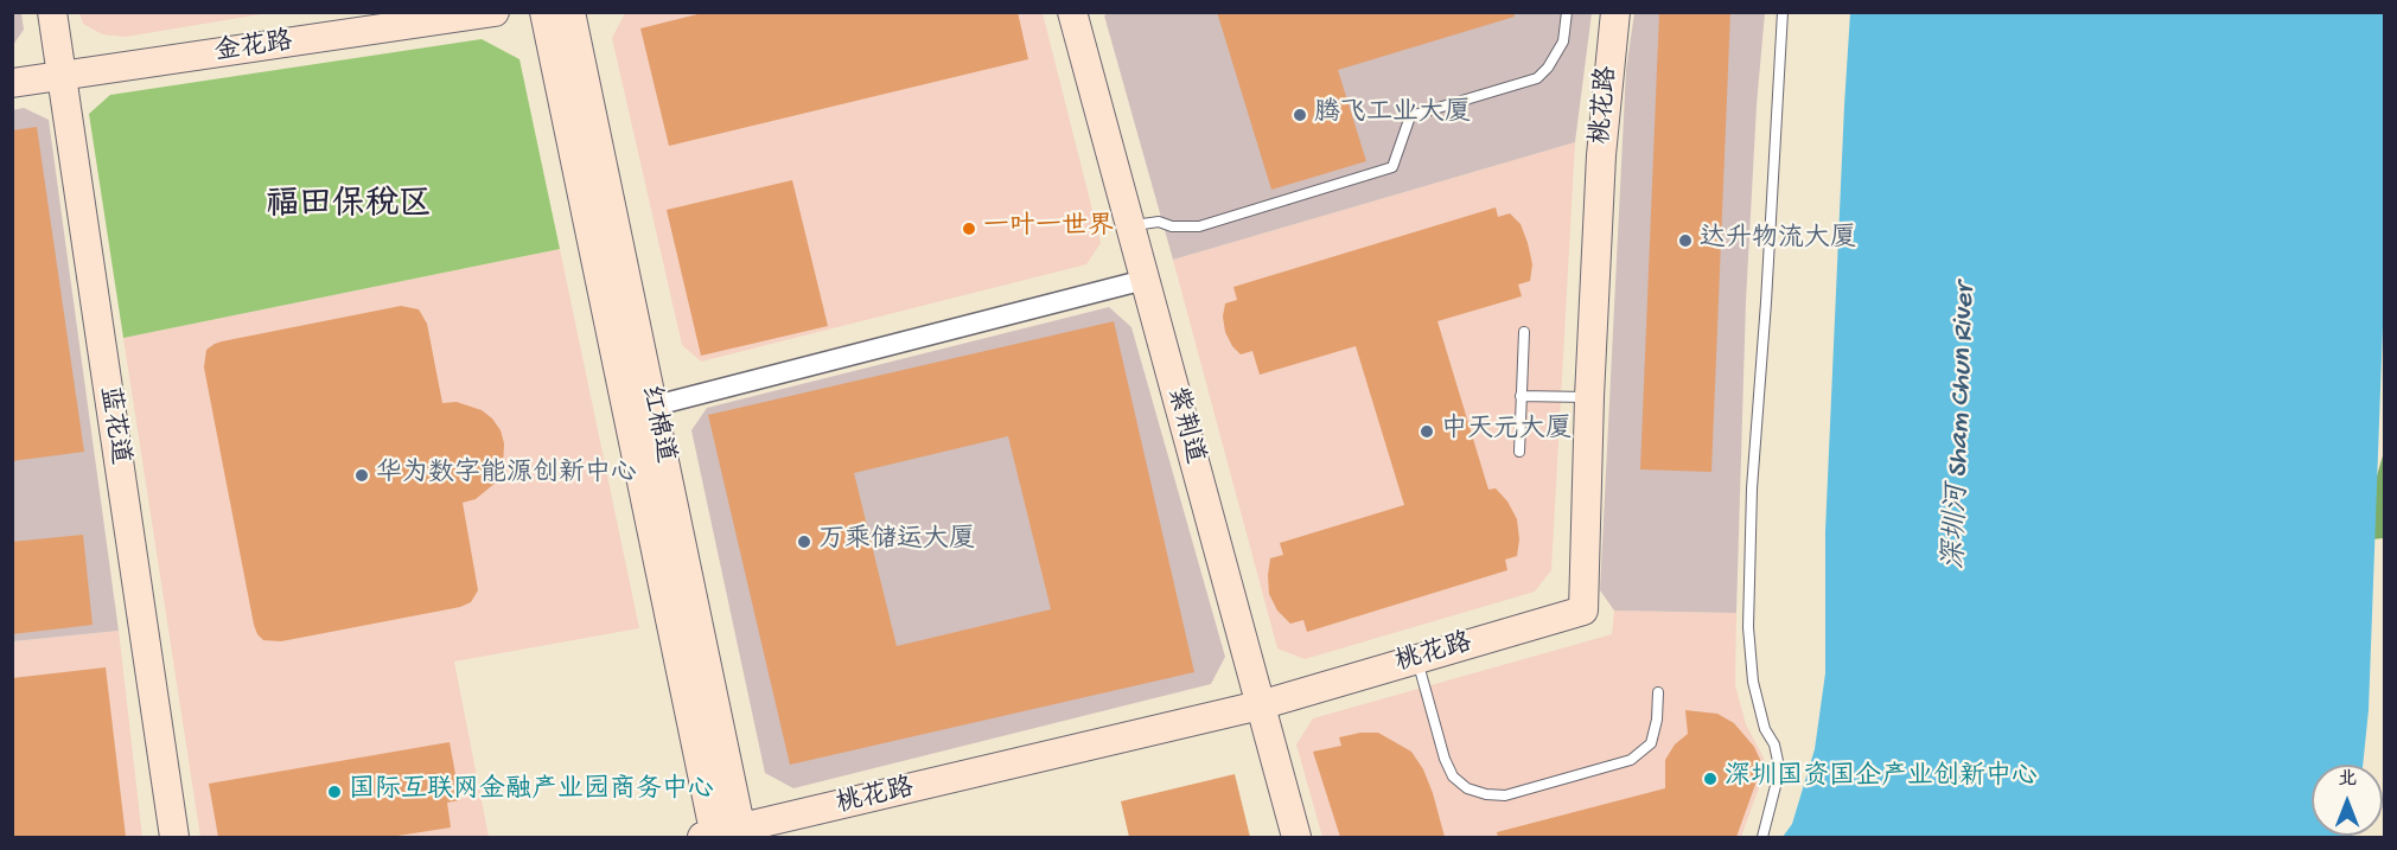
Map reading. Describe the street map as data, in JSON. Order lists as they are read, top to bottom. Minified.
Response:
{"streets":{"main road":["金花路","桃花路","红棉道","蓝花道","紫荆道"]},"crossings":[["金花路","蓝花道"],["桃花路","红棉道"],["桃花路","紫荆道"]],"districts":["福田保税区"],"water":["深圳河 Sham Chun River"],"places":["腾飞工业大厦","一叶一世界","达升物流大厦","中天元大厦","华为数字能源创新中心","万乘储运大厦","深圳国资国企产业创新中心","国际互联网金融产业园商务中心"],"north":"top"}
